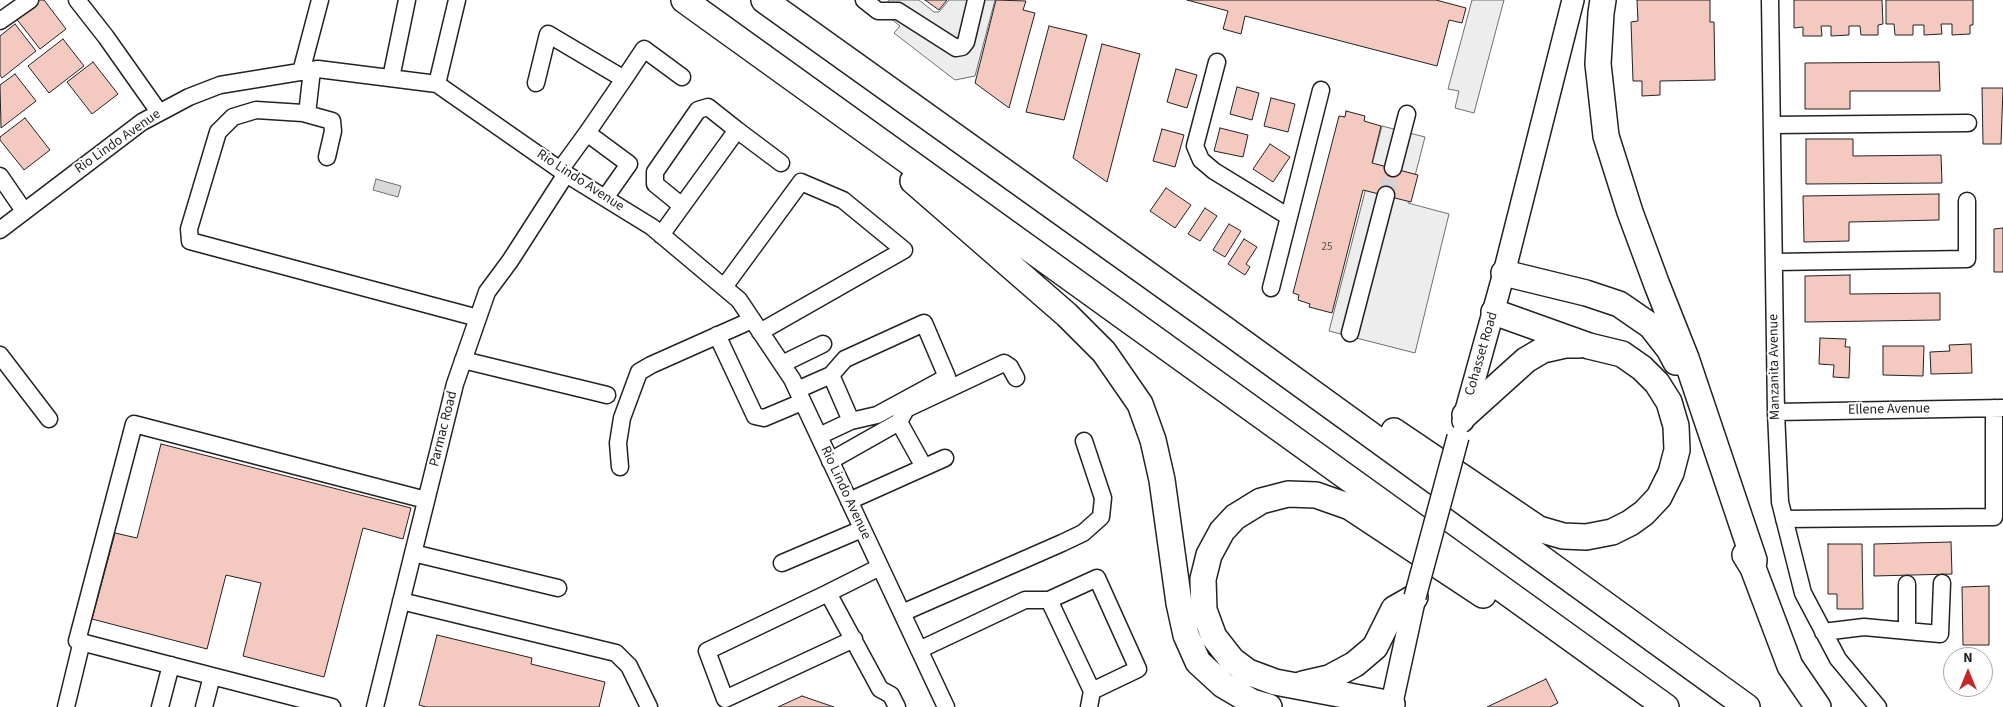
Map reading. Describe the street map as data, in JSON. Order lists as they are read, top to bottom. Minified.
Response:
{"streets":{"main road":["Cohasset Road"],"street":["Rio Lindo Avenue","Manzanita Avenue","Ellene Avenue","Parmac Road"]},"crossings":[["Rio Lindo Avenue","Parmac Road"],["Manzanita Avenue","Ellene Avenue"]],"house_numbers":["25"],"north":"top"}
